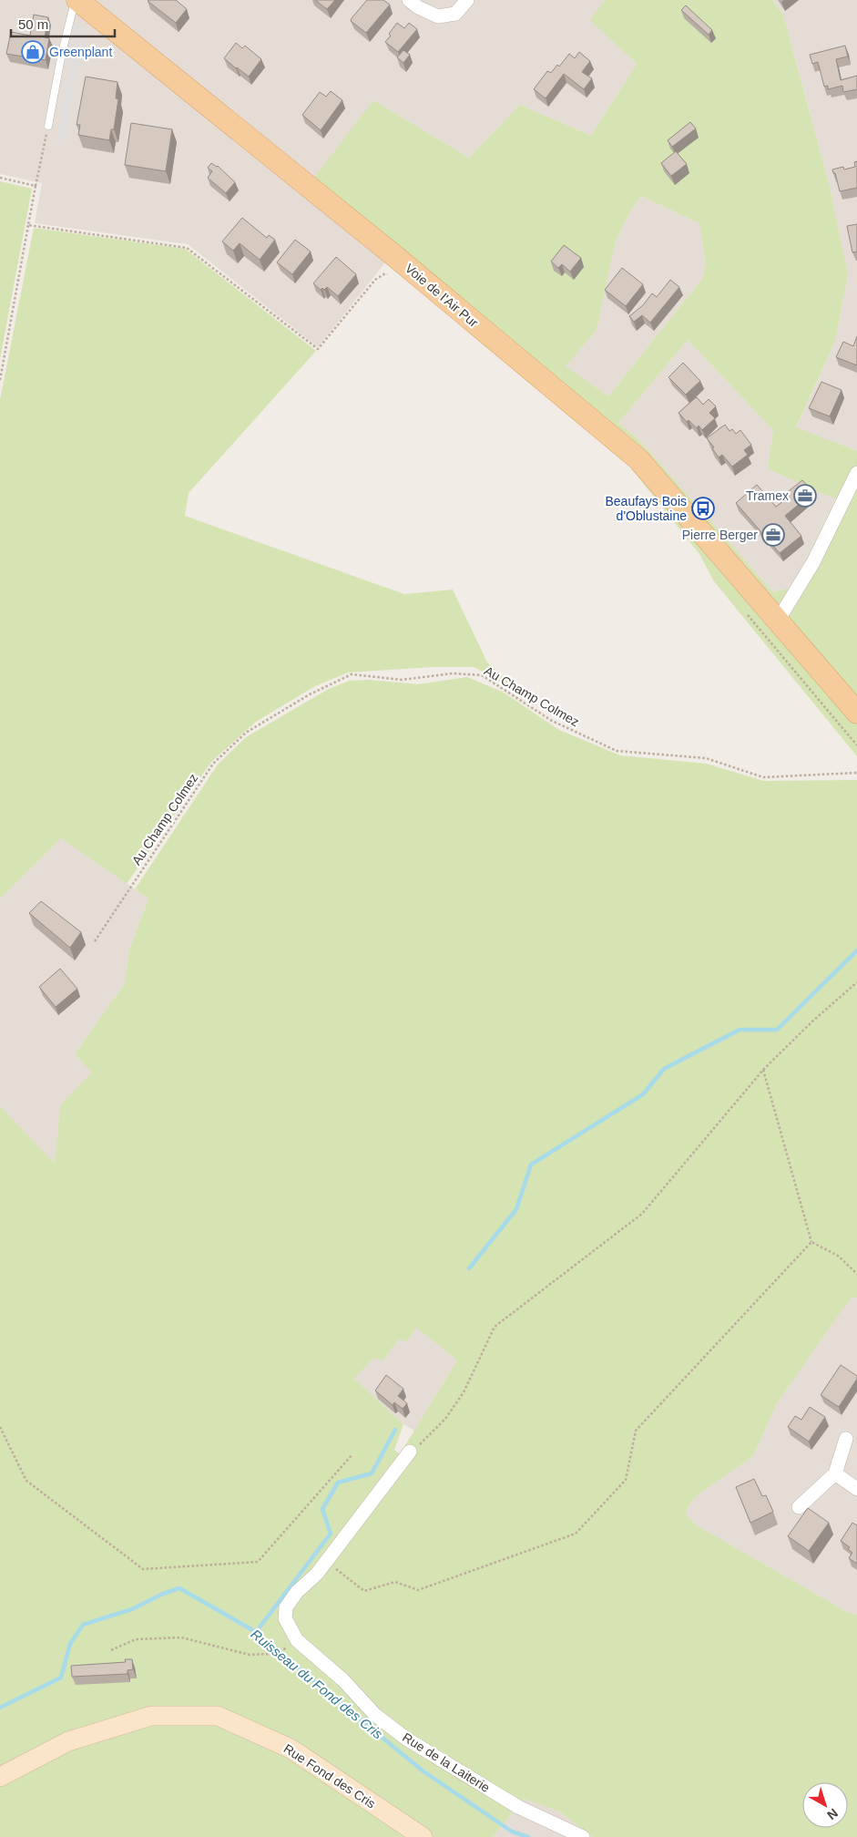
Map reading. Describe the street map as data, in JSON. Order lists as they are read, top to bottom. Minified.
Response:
{"streets":{"main road":["Voie de l'Air Pur"],"street":["Rue de la Laiterie","Rue Fond des Cris"],"path":["Au Champ Colmez"]},"water":["Ruisseau du Fond des Cris"],"places":{"shop":["Greenplant"],"office":["Tramex","Pierre Berger"],"bus stop":["Beaufays Bois d'Oblustaine"]},"scale_bar":"50 m","north":"bottom right"}
